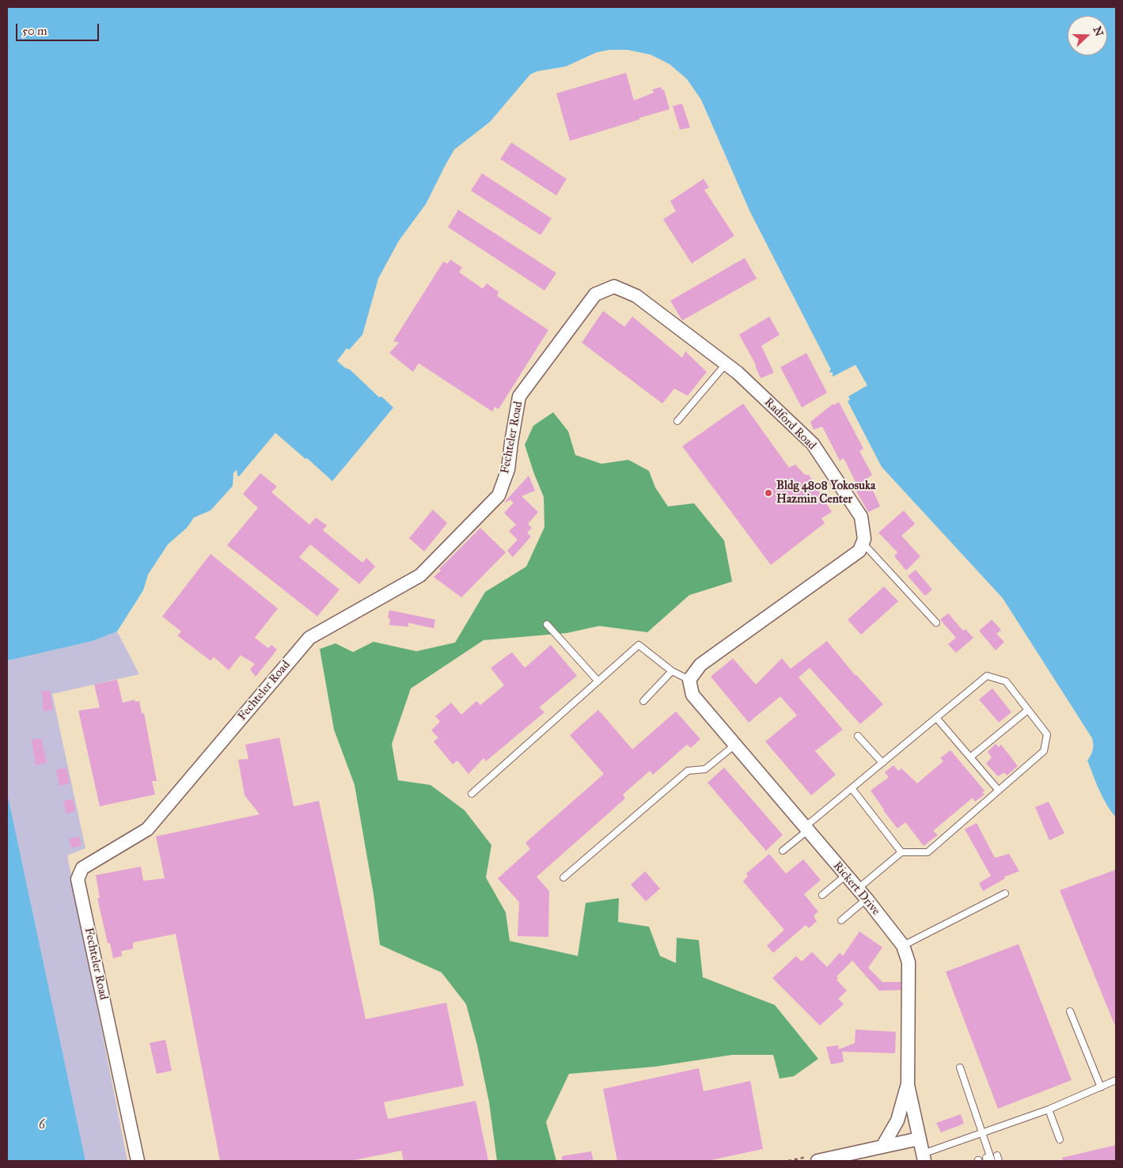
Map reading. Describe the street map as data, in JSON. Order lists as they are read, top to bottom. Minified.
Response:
{"streets":{"street":["Radford Road","Fechteler Road","Rickert Drive"]},"crossings":[["Radford Road","Fechteler Road"]],"water":["6"],"places":["Bldg 4808 Yokosuka Hazmin Center"],"scale_bar":"50 m","north":"right"}
